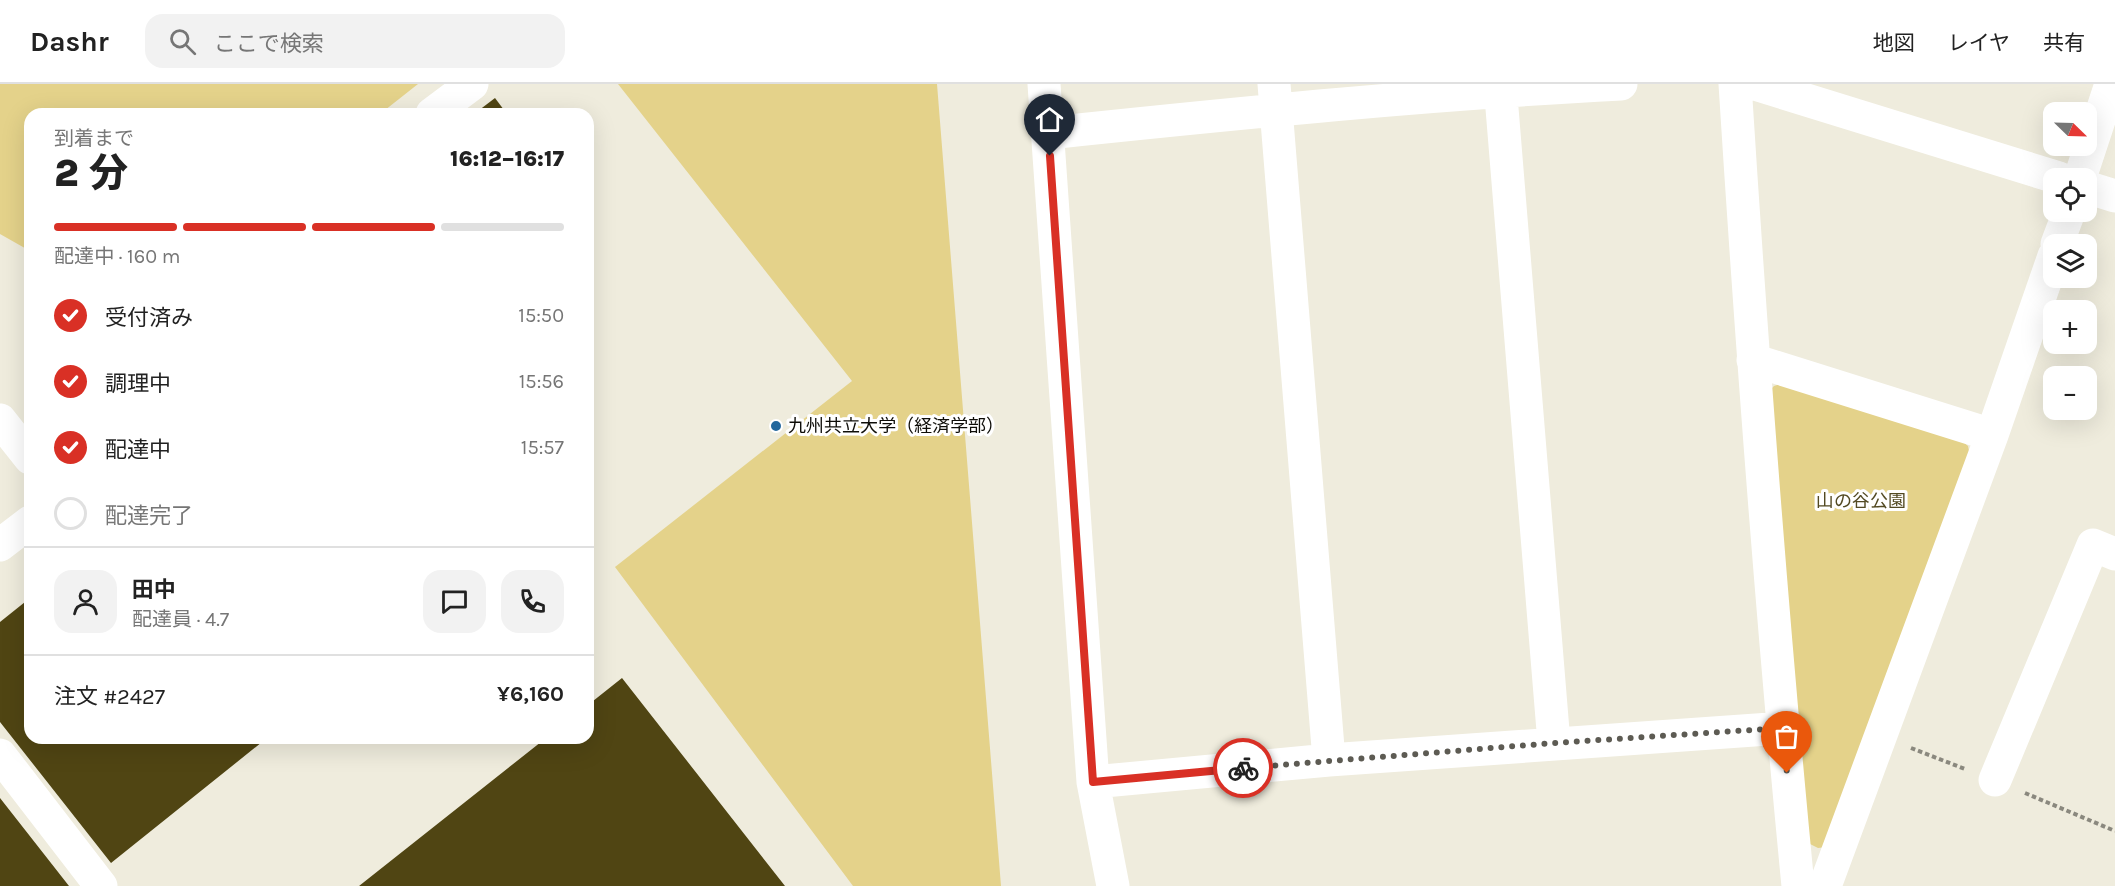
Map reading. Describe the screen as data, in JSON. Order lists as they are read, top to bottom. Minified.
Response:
{"parks":["山の谷公園"],"places":["九州共立大学（経済学部）"],"north":"bottom right","page":{"header":"Dashr","search":"ここで検索","nav":["地図","レイヤ","共有"],"map_buttons":["+","−"],"heading":["2 分","到着まで","16:12–16:17"],"panel":["田中","配達員 · 4.7","注文 #2427","¥6,160"],"bar":"配達中 · 160 m","list":[["受付済み","15:50"],["調理中","15:56"],["配達中","15:57"],"配達完了"]}}
